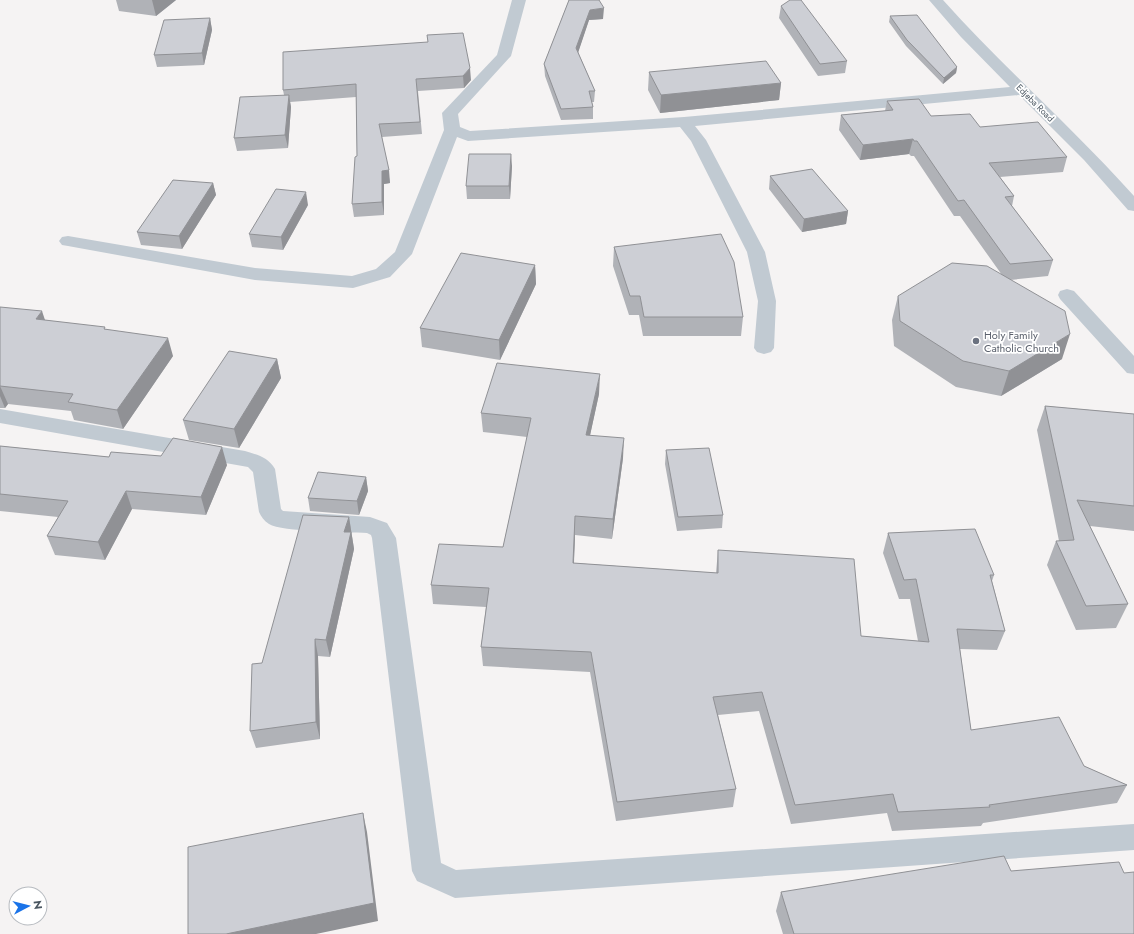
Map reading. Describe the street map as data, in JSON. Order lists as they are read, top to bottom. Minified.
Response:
{"streets":{"street":["Edjeba Road"]},"places":["Holy Family Catholic Church"],"north":"right"}
